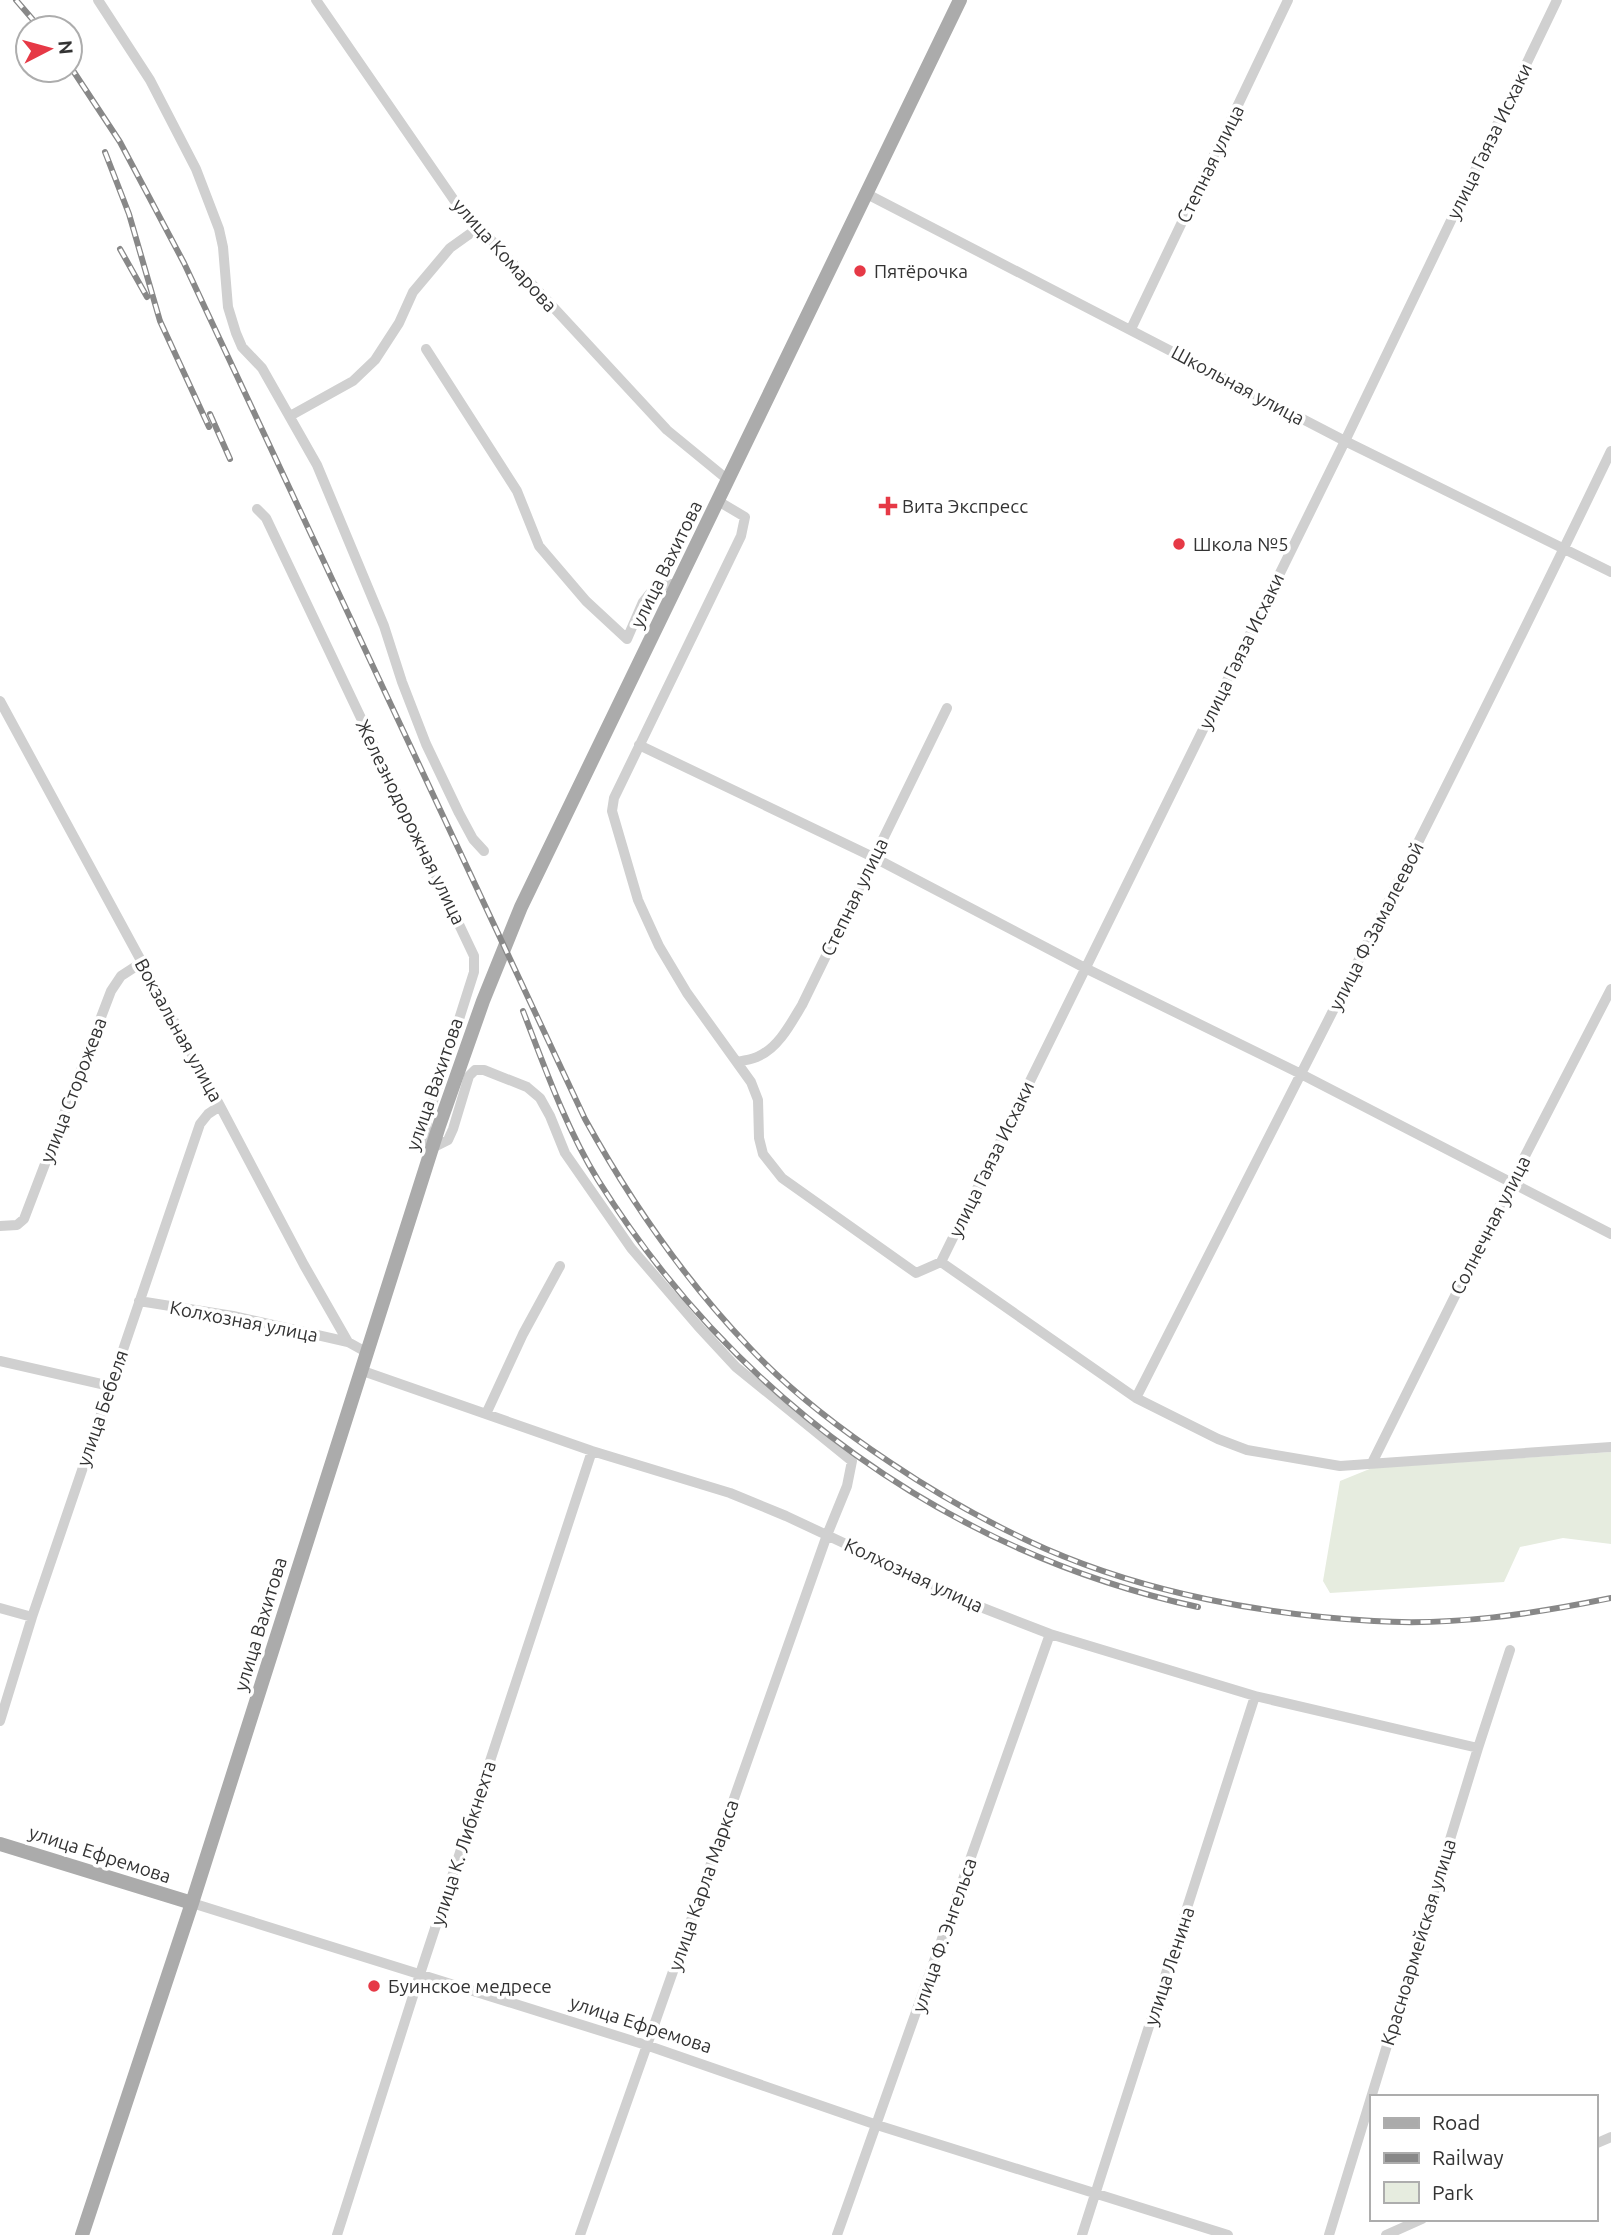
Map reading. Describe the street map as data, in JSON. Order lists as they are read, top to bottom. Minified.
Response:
{"streets":{"main road":["улица Вахитова","улица Ефремова"],"street":["улица Гаяза Исхаки","Степная улица","улица Комарова","Школьная улица","Железнодорожная улица","улица Ф.Замалеевой","Вокзальная улица","улица Сторожева","Солнечная улица","Колхозная улица","улица Бебеля","улица К. Либкнехта","улица Карла Маркса","улица Ф. Энгельса","Красноармейская улица","улица Ленина"]},"crossings":[["улица Гаяза Исхаки","Школьная улица"],["Степная улица","Школьная улица"],["улица Комарова","улица Вахитова"],["Школьная улица","улица Вахитова"],["Школьная улица","улица Ф.Замалеевой"],["улица Вахитова","Железнодорожная улица"],["улица Вахитова","Колхозная улица"],["улица Вахитова","улица Ефремова"],["улица Вахитова","улица Карла Маркса"],["Железнодорожная улица","улица Карла Маркса"],["Вокзальная улица","улица Сторожева"],["Вокзальная улица","Колхозная улица"],["Вокзальная улица","улица Бебеля"],["Колхозная улица","улица Бебеля"],["Колхозная улица","улица К. Либкнехта"],["Колхозная улица","улица Карла Маркса"],["Колхозная улица","улица Ф. Энгельса"],["Колхозная улица","Красноармейская улица"],["Колхозная улица","улица Ленина"],["улица К. Либкнехта","улица Ефремова"],["улица Ефремова","улица Карла Маркса"],["улица Ефремова","улица Ф. Энгельса"],["улица Ефремова","улица Ленина"]],"places":{"other":["Пятёрочка","Школа №5","Буинское медресе"],"health":["Вита Экспресс"]},"legend":["Road","Railway","Park"],"north":"right"}
